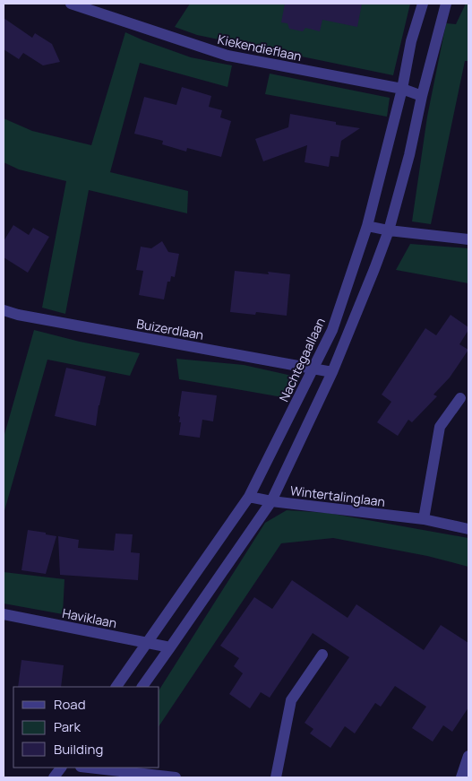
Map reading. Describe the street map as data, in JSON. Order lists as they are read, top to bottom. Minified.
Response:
{"streets":{"street":["Kiekendieflaan","Buizerdlaan","Nachtegaallaan","Wintertalinglaan","Haviklaan"]},"crossings":[["Kiekendieflaan","Nachtegaallaan"],["Buizerdlaan","Nachtegaallaan"],["Nachtegaallaan","Wintertalinglaan"],["Nachtegaallaan","Haviklaan"]],"legend":["Road","Park","Building"]}
